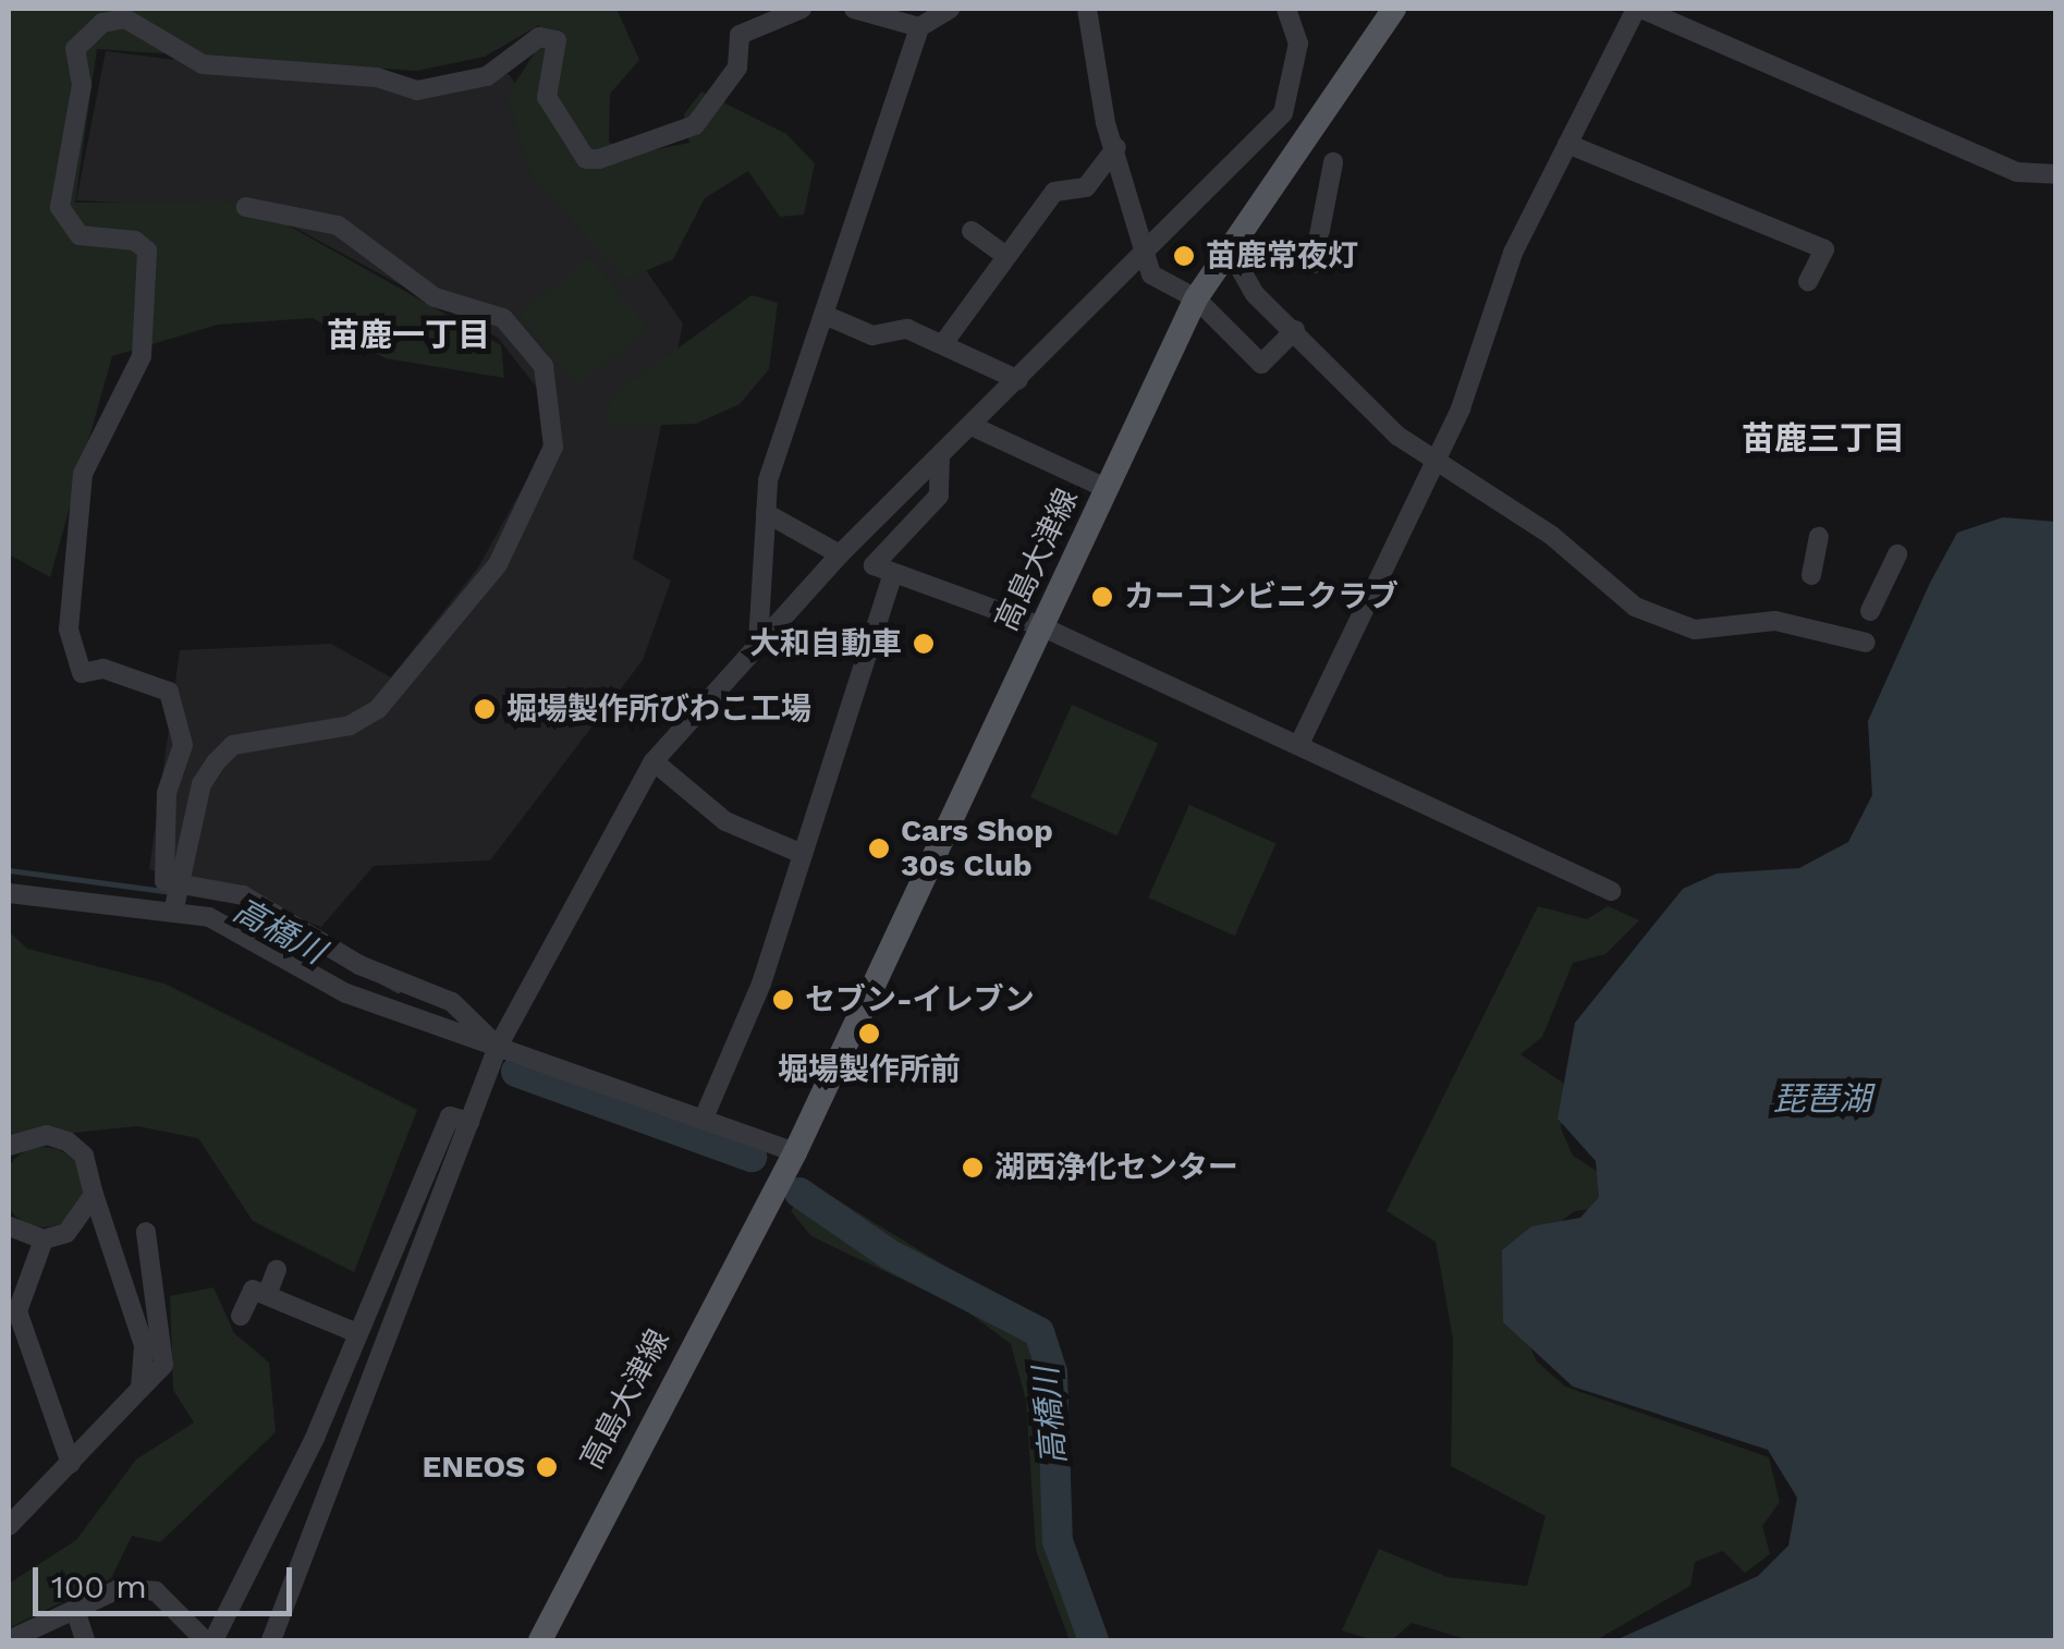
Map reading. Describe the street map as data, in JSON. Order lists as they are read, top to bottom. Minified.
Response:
{"streets":{"main road":["高島大津線"]},"districts":["苗鹿一丁目","苗鹿三丁目"],"water":["高橋川","琵琶湖"],"places":["苗鹿常夜灯","カーコンビニクラブ","大和自動車","堀場製作所びわこ工場","Cars Shop 30s Club","セブン-イレブン","堀場製作所前","湖西浄化センター","ENEOS"],"scale_bar":"100 m"}
